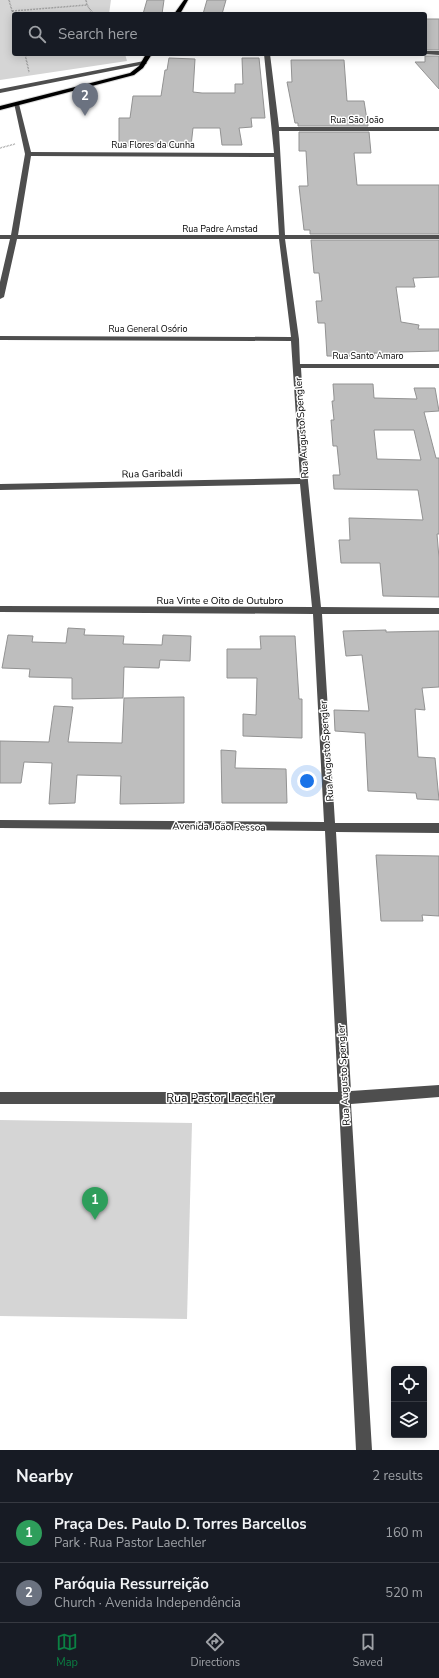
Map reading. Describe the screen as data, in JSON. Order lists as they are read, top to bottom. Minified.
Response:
{"streets":{"street":["Rua São João","Rua Flores da Cunha","Rua Padre Amstad","Rua General Osório","Rua Santo Amaro","Rua Augusto Spengler","Rua Garibaldi","Rua Vinte e Oito de Outubro","Avenida João Pessoa","Rua Pastor Laechler"]},"crossings":[["Rua São João","Rua Augusto Spengler"],["Rua Flores da Cunha","Rua Augusto Spengler"],["Rua Padre Amstad","Rua Augusto Spengler"],["Rua General Osório","Rua Augusto Spengler"],["Rua Santo Amaro","Rua Augusto Spengler"],["Rua Augusto Spengler","Rua Garibaldi"],["Rua Augusto Spengler","Rua Vinte e Oito de Outubro"],["Rua Augusto Spengler","Avenida João Pessoa"],["Rua Augusto Spengler","Rua Pastor Laechler"]],"page":{"search":"Search here","pins":["2","1"],"heading":["Nearby","2 results"],"list":[{"mark":"1","name":"Praça Des. Paulo D. Torres Barcellos","note":"Park · Rua Pastor Laechler","value":"160 m"},{"mark":"2","name":"Paróquia Ressurreição","note":"Church · Avenida Independência","value":"520 m"}],"nav":["Map","Directions","Saved"]}}
